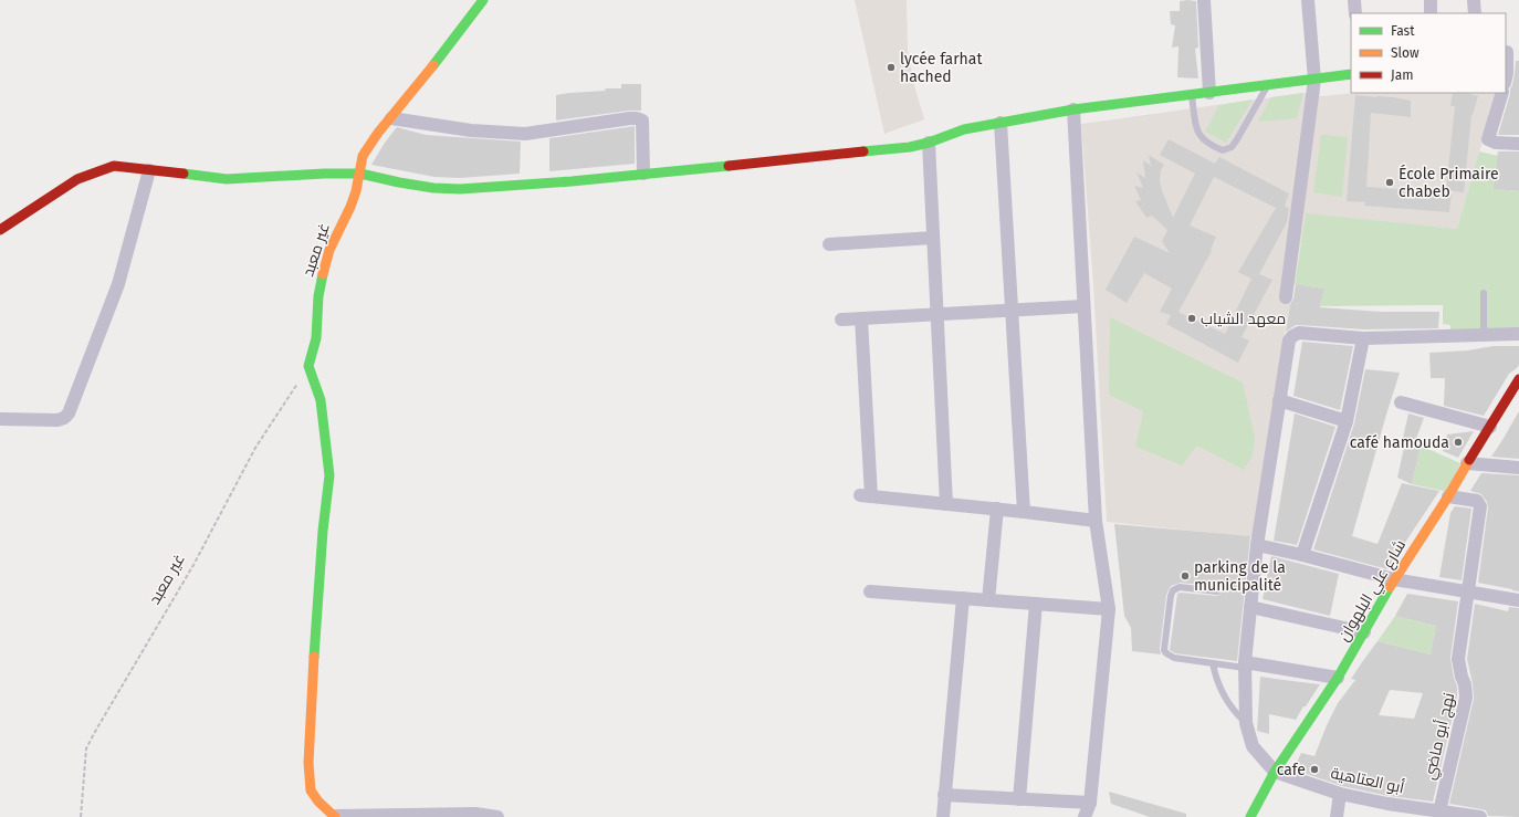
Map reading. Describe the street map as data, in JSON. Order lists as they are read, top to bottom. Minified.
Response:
{"streets":{"street":["غير معبد","شارع علي البلهوان","نهج أبو ماضي","أبو العتاهية"]},"crossings":[["شارع علي البلهوان","نهج أبو ماضي"],["شارع علي البلهوان","أبو العتاهية"],["نهج أبو ماضي","أبو العتاهية"]],"places":["lycée farhat hached","École Primaire chabeb","معهد الشياب","café hamouda","parking de la municipalité","cafe"],"legend":["Fast","Slow","Jam"]}
